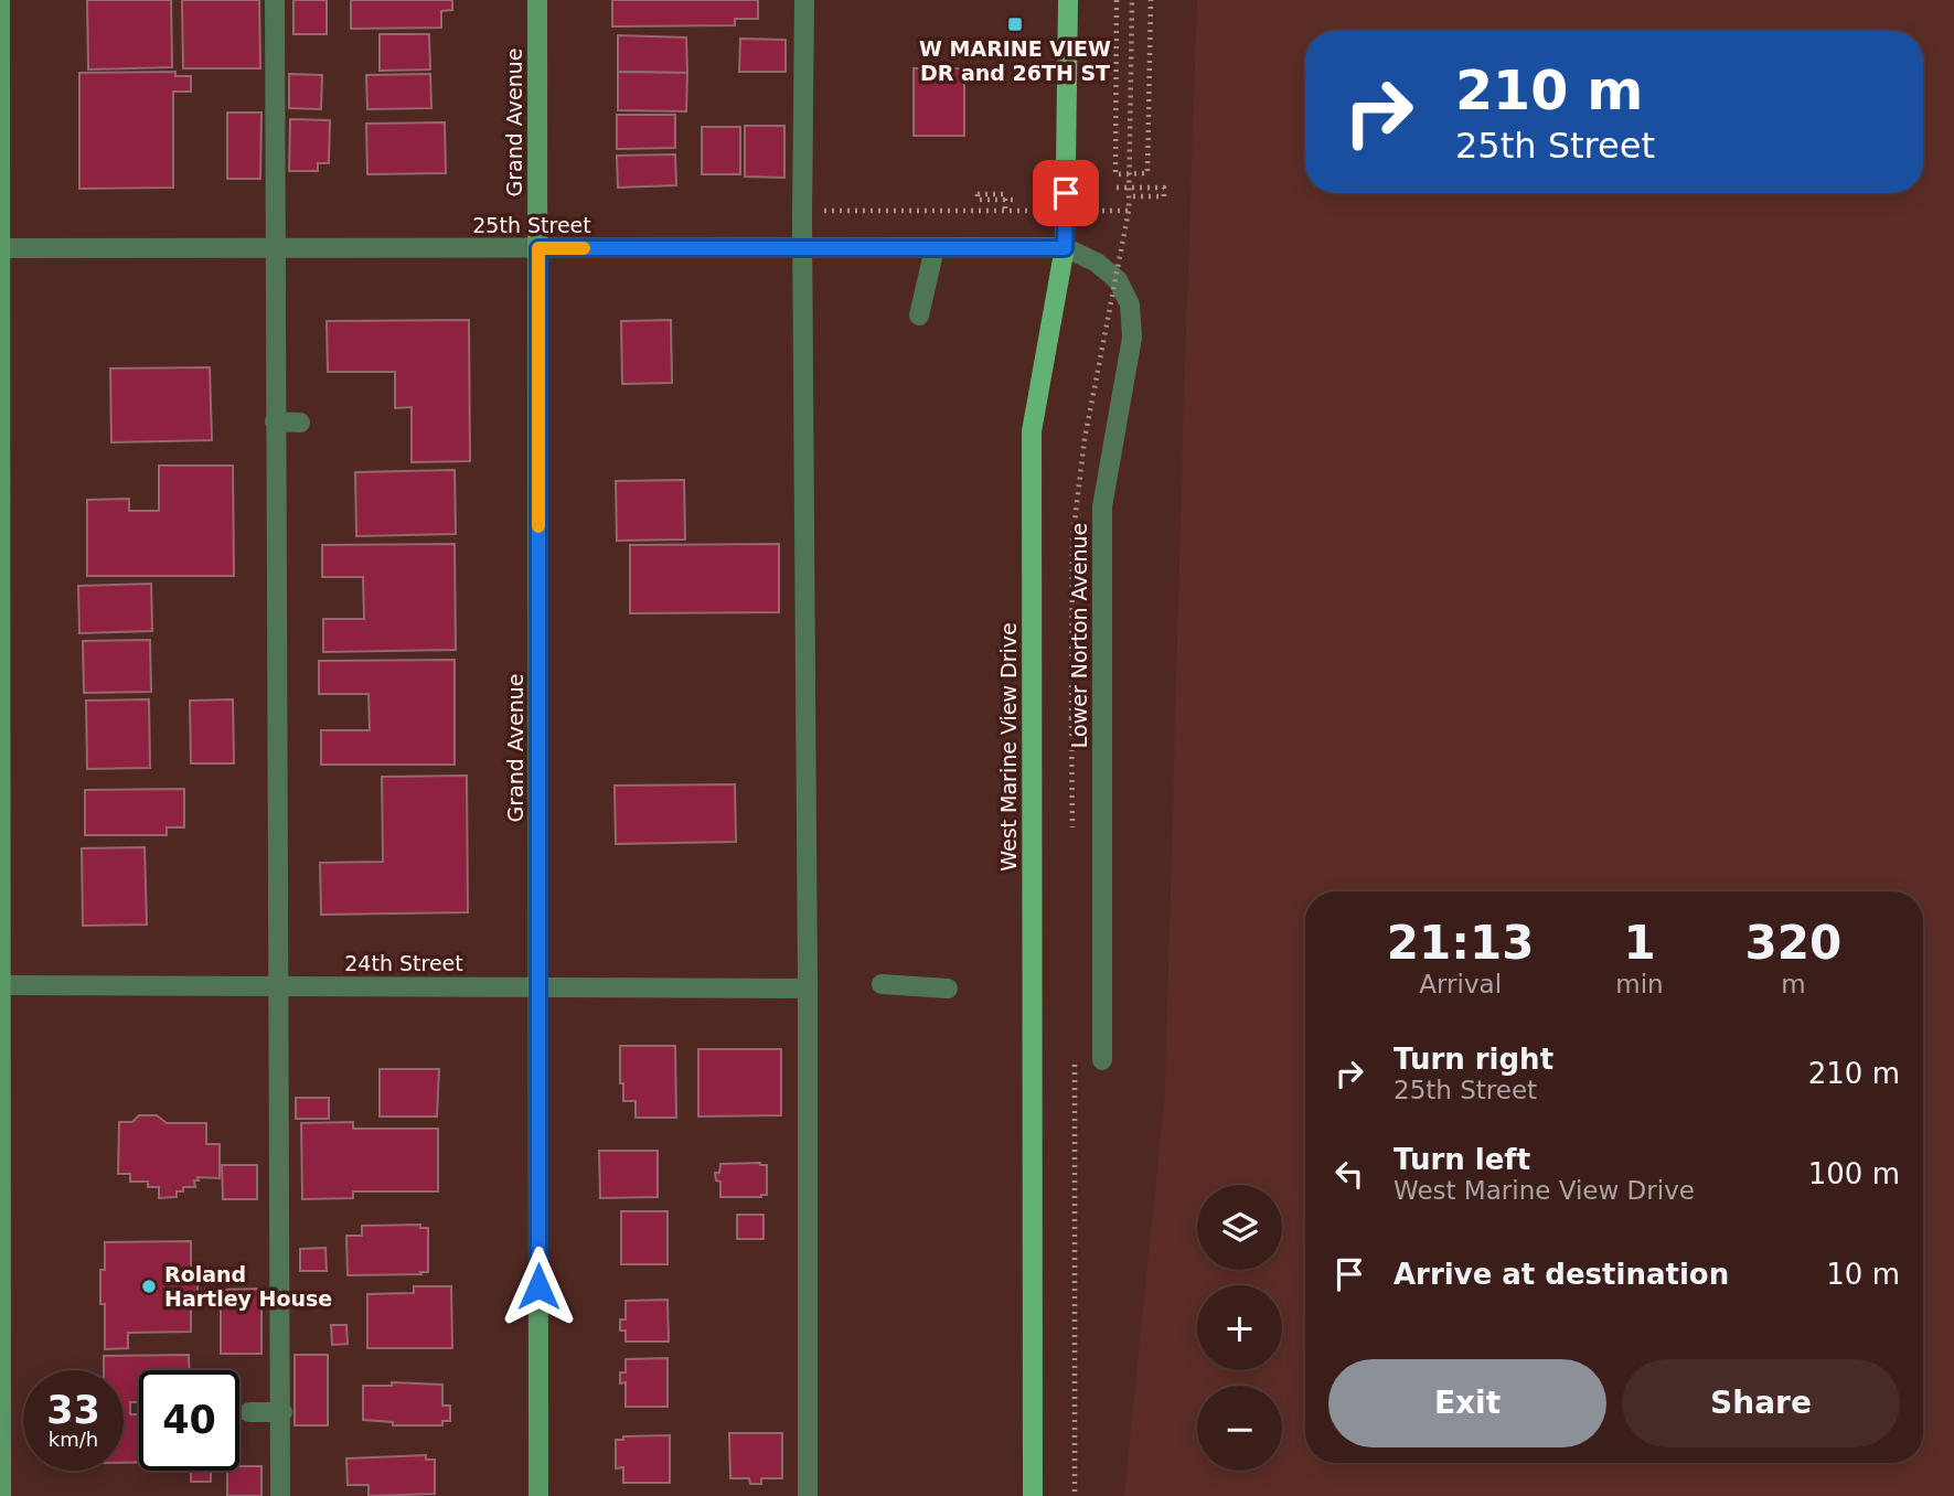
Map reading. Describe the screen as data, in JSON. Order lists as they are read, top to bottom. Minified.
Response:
{"streets":{"main road":["West Marine View Drive"],"street":["Grand Avenue","25th Street","Lower Norton Avenue","24th Street"]},"crossings":[["Grand Avenue","25th Street"],["Grand Avenue","24th Street"],["25th Street","Lower Norton Avenue"],["25th Street","West Marine View Drive"],["Lower Norton Avenue","West Marine View Drive"]],"places":{"transit":["W MARINE VIEW DR and 26TH ST"],"other":["Roland Hartley House"]},"page":{"turn":["210 m","25th Street"],"eta":["21:13","Arrival","1","min","320","m"],"list":[{"name":"Turn right","note":"25th Street","value":"210 m"},{"name":"Turn left","note":"West Marine View Drive","value":"100 m"},{"name":"Arrive at destination","value":"10 m"}],"map_buttons":["+","−"],"buttons":["Exit","Share"],"speed":"33 km/h","limit":"40"}}
